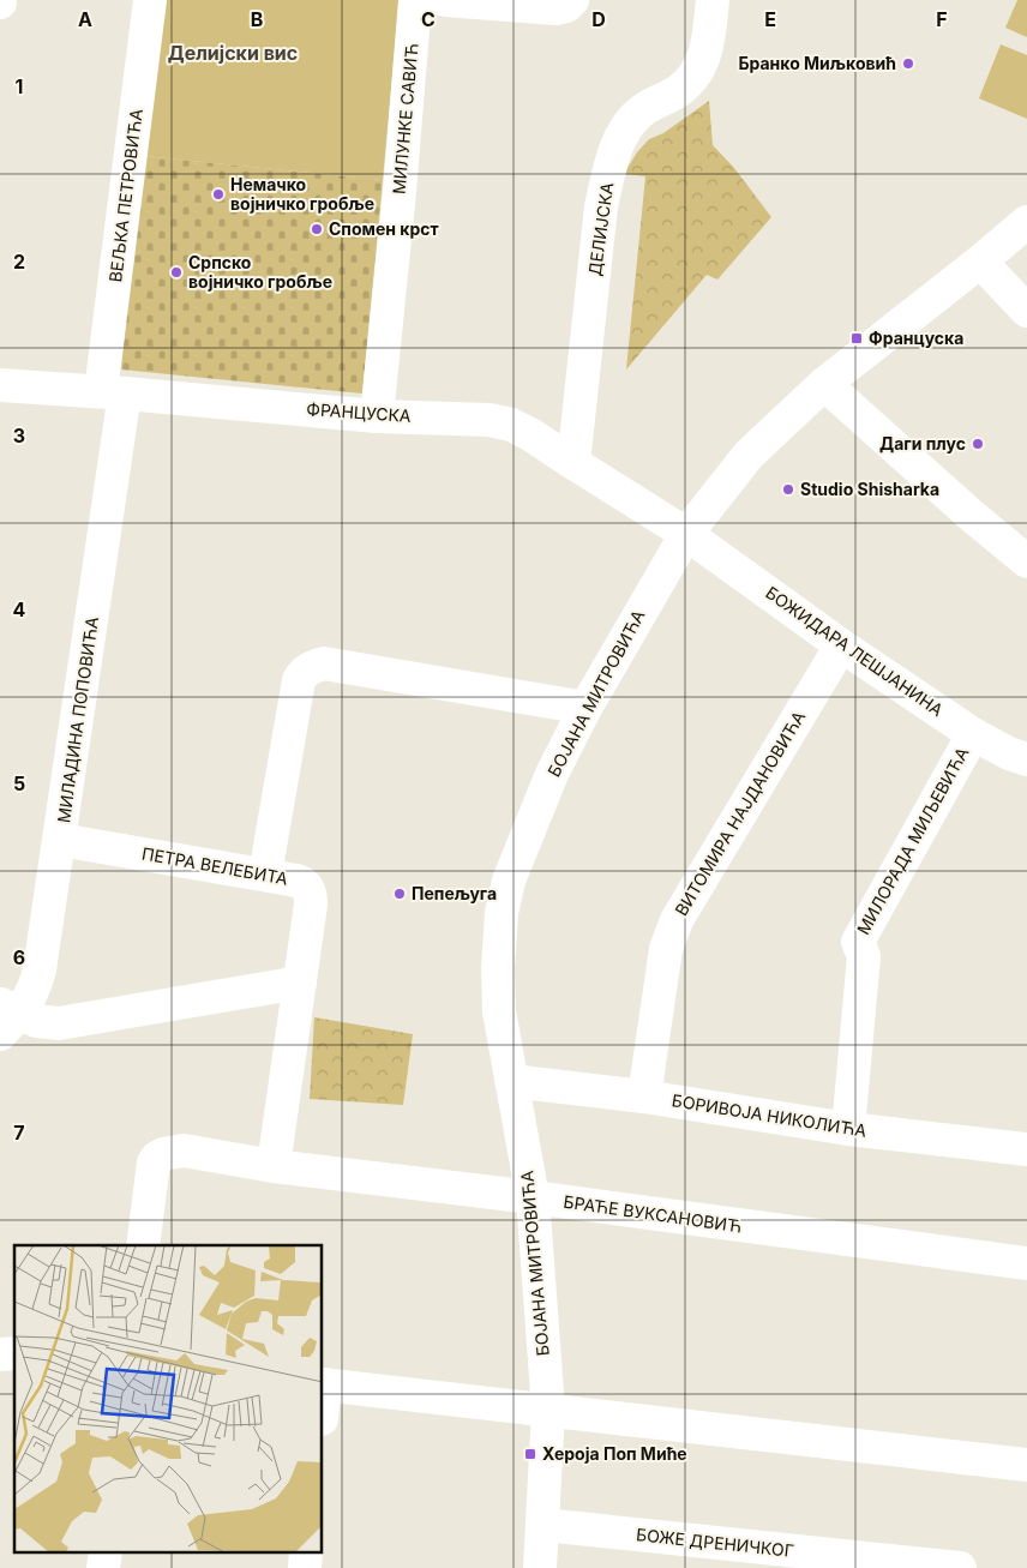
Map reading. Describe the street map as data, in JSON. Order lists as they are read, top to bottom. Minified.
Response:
{"streets":{"street":["МИЛУНКЕ САВИЋ","ВЕЉКА ПЕТРОВИЋА","ДЕЛИЈСКА","ФРАНЦУСКА","БОЖИДАРА ЛЕШЈАНИНА","БОЈАНА МИТРОВИЋА","МИЛАДИНА ПОПОВИЋА","ВИТОМИРА НАЈДАНОВИЋА","МИЛОРАДА МИЉЕВИЋА","ПЕТРА ВЕЛЕБИТА","БОРИВОЈА НИКОЛИЋА","БРАЋЕ ВУКСАНОВИЋ","БОЖЕ ДРЕНИЧКОГ"]},"crossings":[["МИЛУНКЕ САВИЋ","ФРАНЦУСКА"],["ВЕЉКА ПЕТРОВИЋА","ФРАНЦУСКА"],["ВЕЉКА ПЕТРОВИЋА","МИЛАДИНА ПОПОВИЋА"],["ДЕЛИЈСКА","ФРАНЦУСКА"],["ФРАНЦУСКА","БОЖИДАРА ЛЕШЈАНИНА"],["ФРАНЦУСКА","БОЈАНА МИТРОВИЋА"],["ФРАНЦУСКА","МИЛАДИНА ПОПОВИЋА"],["БОЖИДАРА ЛЕШЈАНИНА","БОЈАНА МИТРОВИЋА"],["БОЖИДАРА ЛЕШЈАНИНА","ВИТОМИРА НАЈДАНОВИЋА"],["БОЖИДАРА ЛЕШЈАНИНА","МИЛОРАДА МИЉЕВИЋА"],["БОЈАНА МИТРОВИЋА","БОРИВОЈА НИКОЛИЋА"],["БОЈАНА МИТРОВИЋА","БРАЋЕ ВУКСАНОВИЋ"],["БОЈАНА МИТРОВИЋА","БОЖЕ ДРЕНИЧКОГ"],["МИЛАДИНА ПОПОВИЋА","ПЕТРА ВЕЛЕБИТА"],["ВИТОМИРА НАЈДАНОВИЋА","БОРИВОЈА НИКОЛИЋА"],["МИЛОРАДА МИЉЕВИЋА","БОРИВОЈА НИКОЛИЋА"],["ПЕТРА ВЕЛЕБИТА","БРАЋЕ ВУКСАНОВИЋ"]],"districts":["Делијски вис"],"places":{"other":["Бранко Миљковић","Немачко војничко гробље","Спомен крст","Српско војничко гробље","Даги плус","Studio Shisharka","Пепељуга"],"transit":["Француска","Хероја Поп Миће"]},"grid":{"columns":["A","B","C","D","E","F"],"rows":["1","2","3","4","5","6","7"]}}
